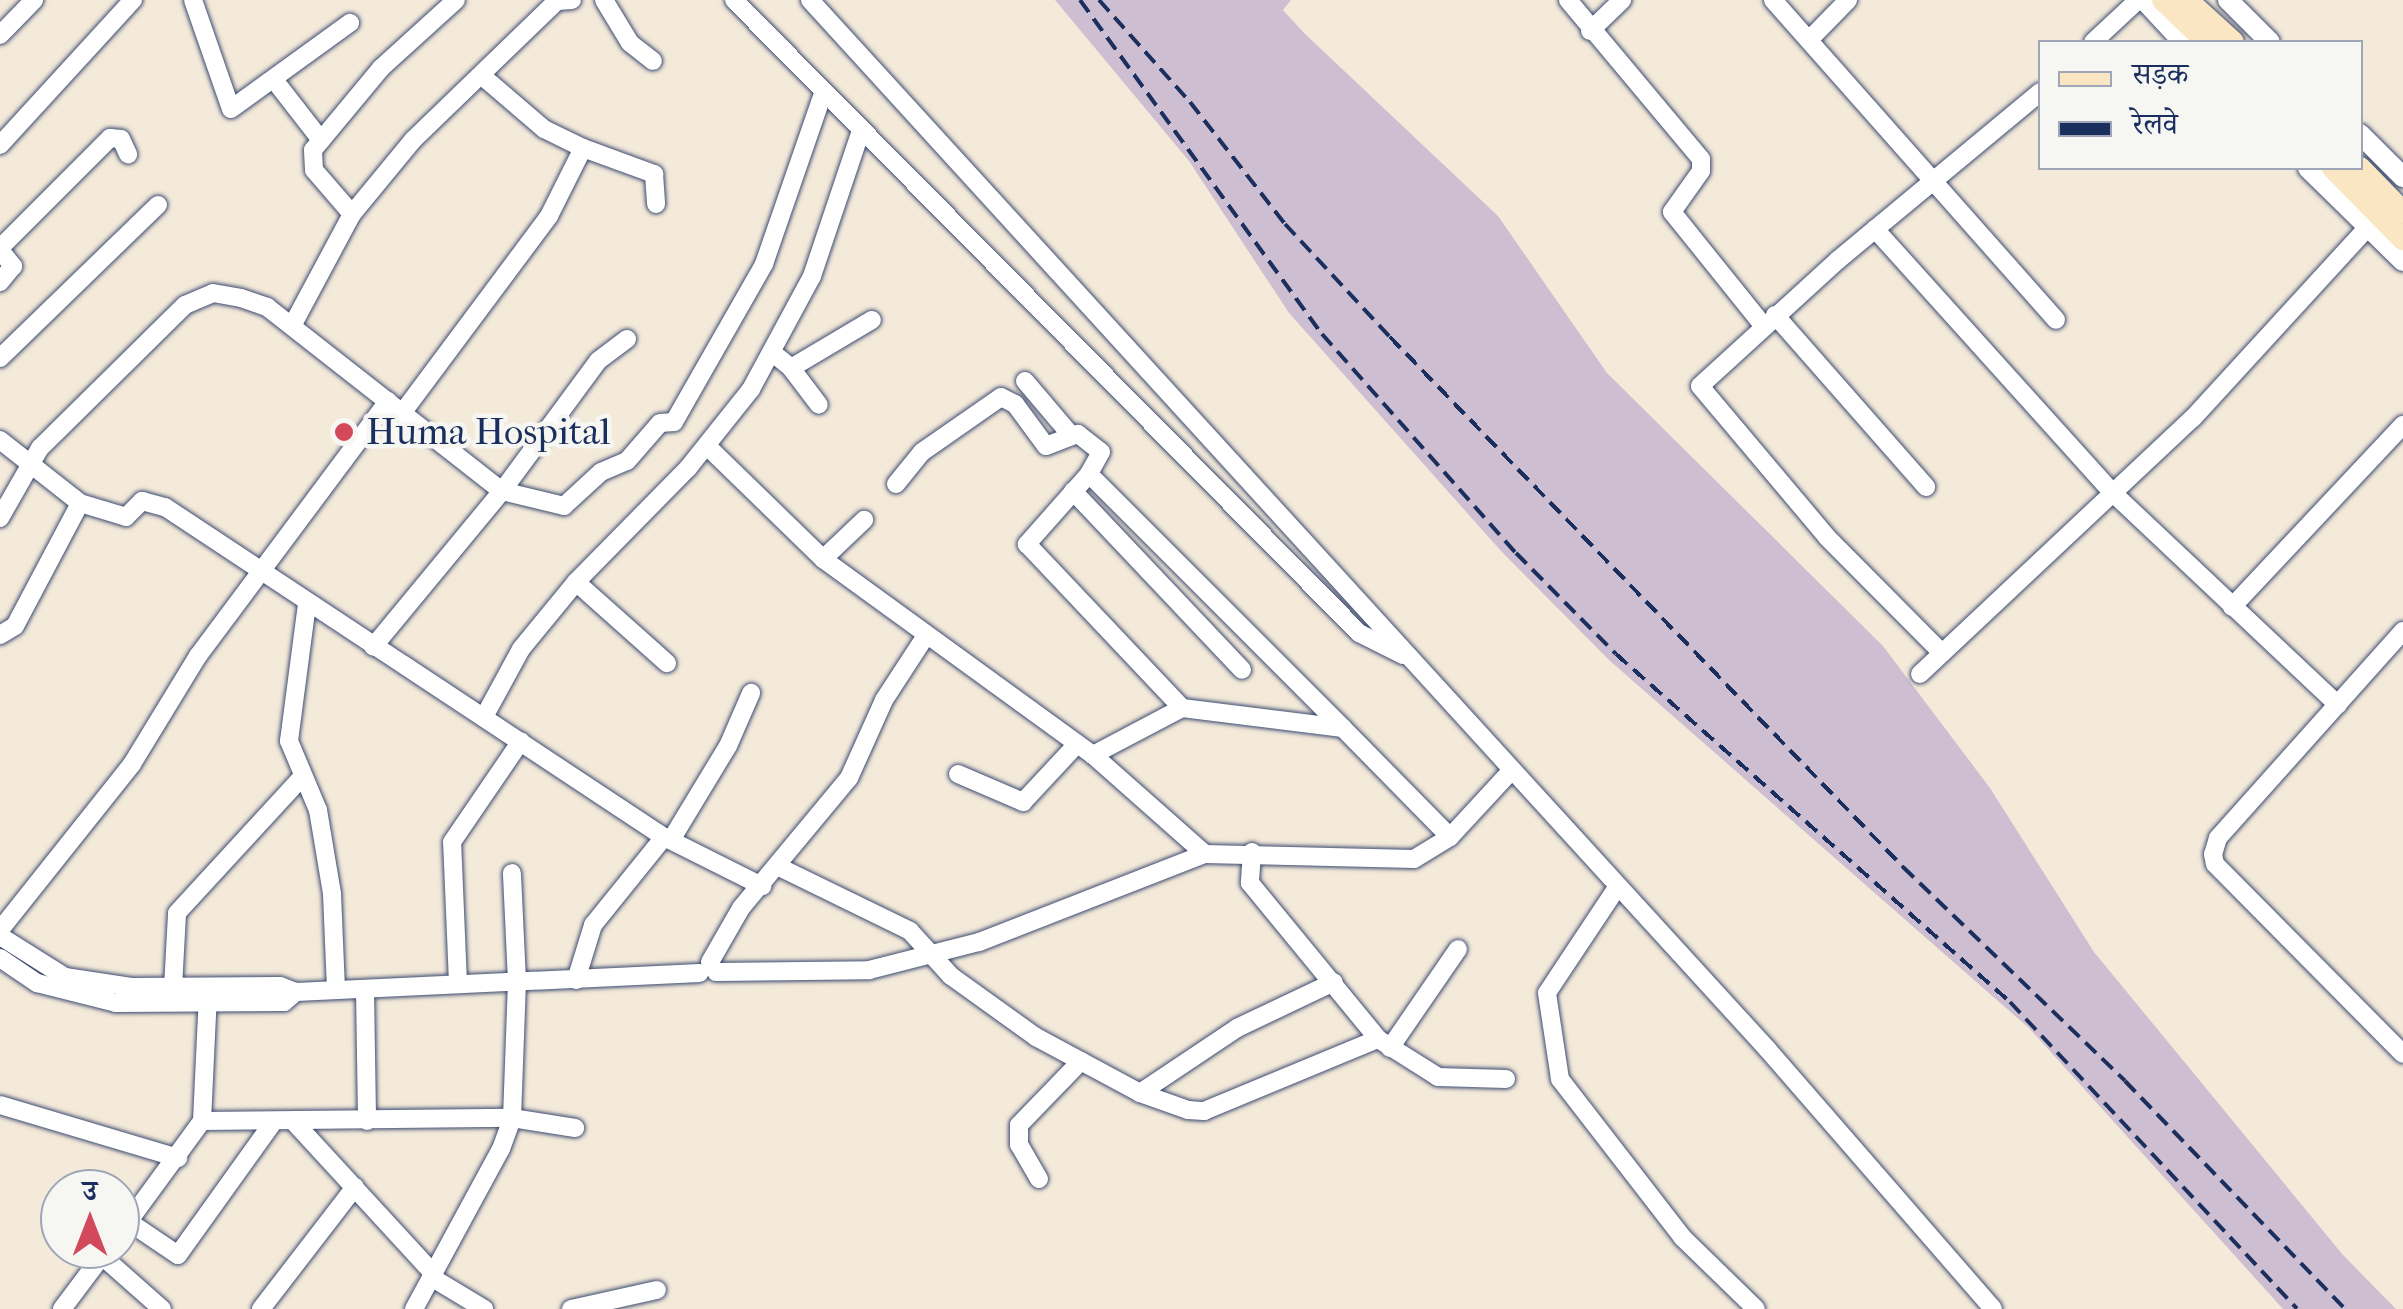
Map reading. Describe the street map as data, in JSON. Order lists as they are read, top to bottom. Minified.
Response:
{"places":["Huma Hospital"],"legend":["सड़क","रेलवे"],"north":"top"}
